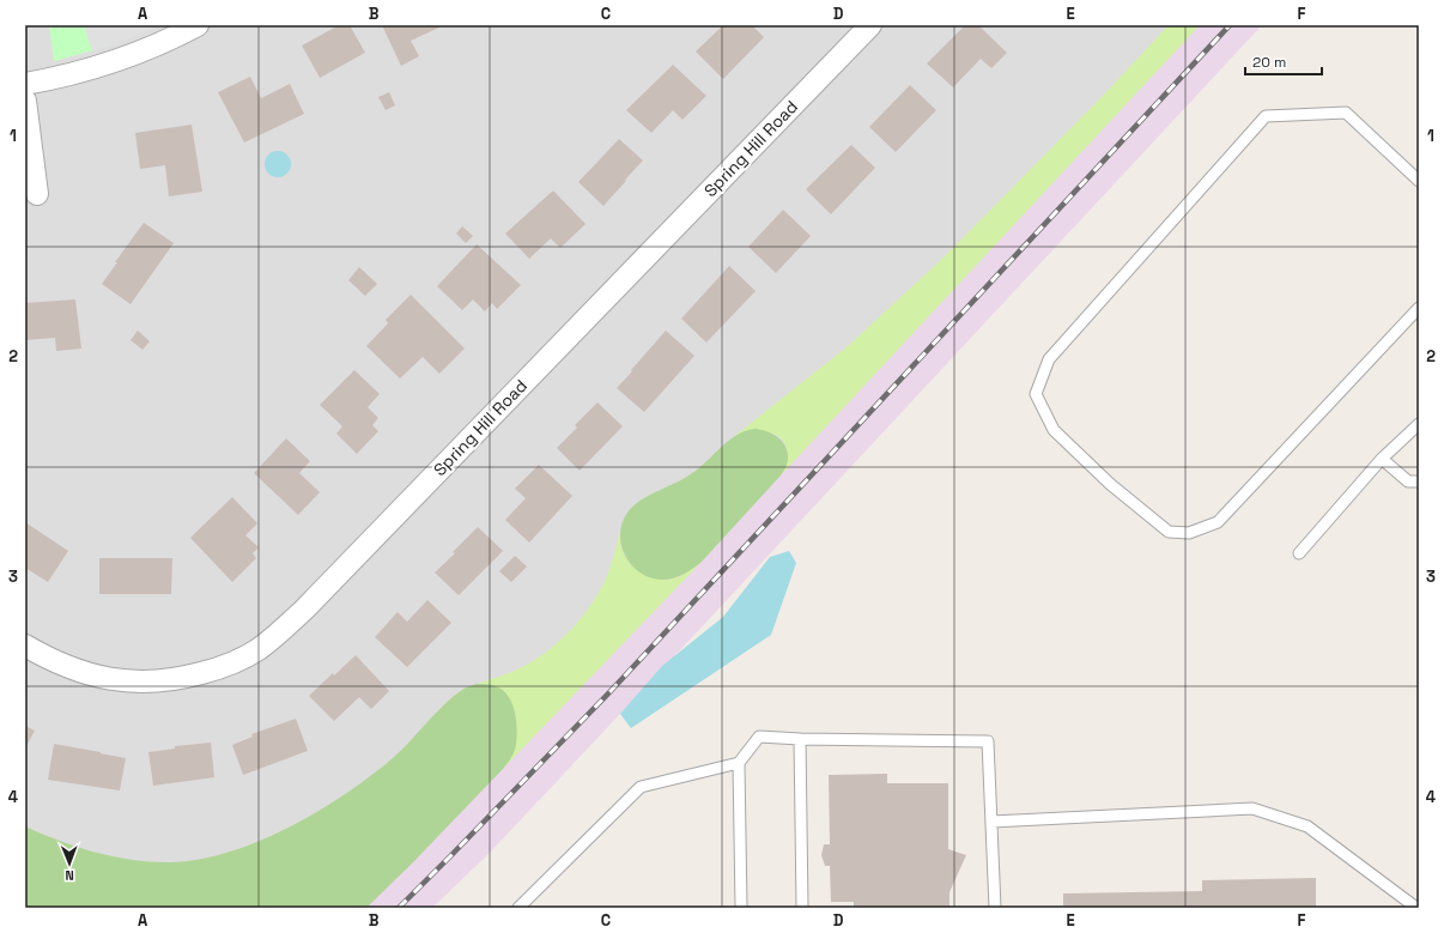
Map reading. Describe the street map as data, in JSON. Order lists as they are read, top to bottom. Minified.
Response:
{"streets":{"street":["Spring Hill Road"]},"scale_bar":"20 m","north":"bottom","grid":{"columns":["A","B","C","D","E","F"],"rows":["1","2","3","4"]}}
